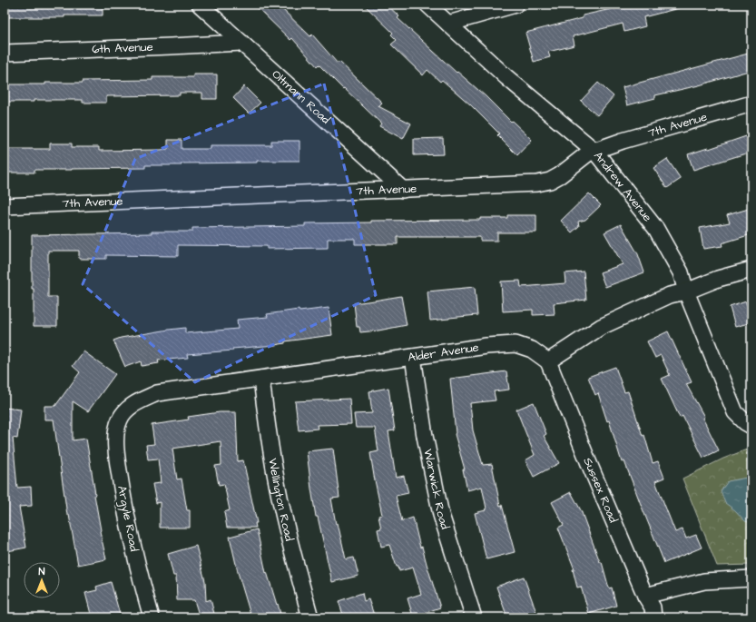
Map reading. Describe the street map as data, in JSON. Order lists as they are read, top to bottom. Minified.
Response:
{"streets":{"street":["6th Avenue","Oltmann Road","7th Avenue","Andrew Avenue","Alder Avenue","Warwick Road","Sussex Road","Wellington Road","Argyle Road"]},"crossings":[["6th Avenue","Oltmann Road"],["Oltmann Road","7th Avenue"],["7th Avenue","Andrew Avenue"],["Alder Avenue","Warwick Road"],["Alder Avenue","Sussex Road"],["Alder Avenue","Wellington Road"],["Alder Avenue","Argyle Road"]],"north":"top"}
